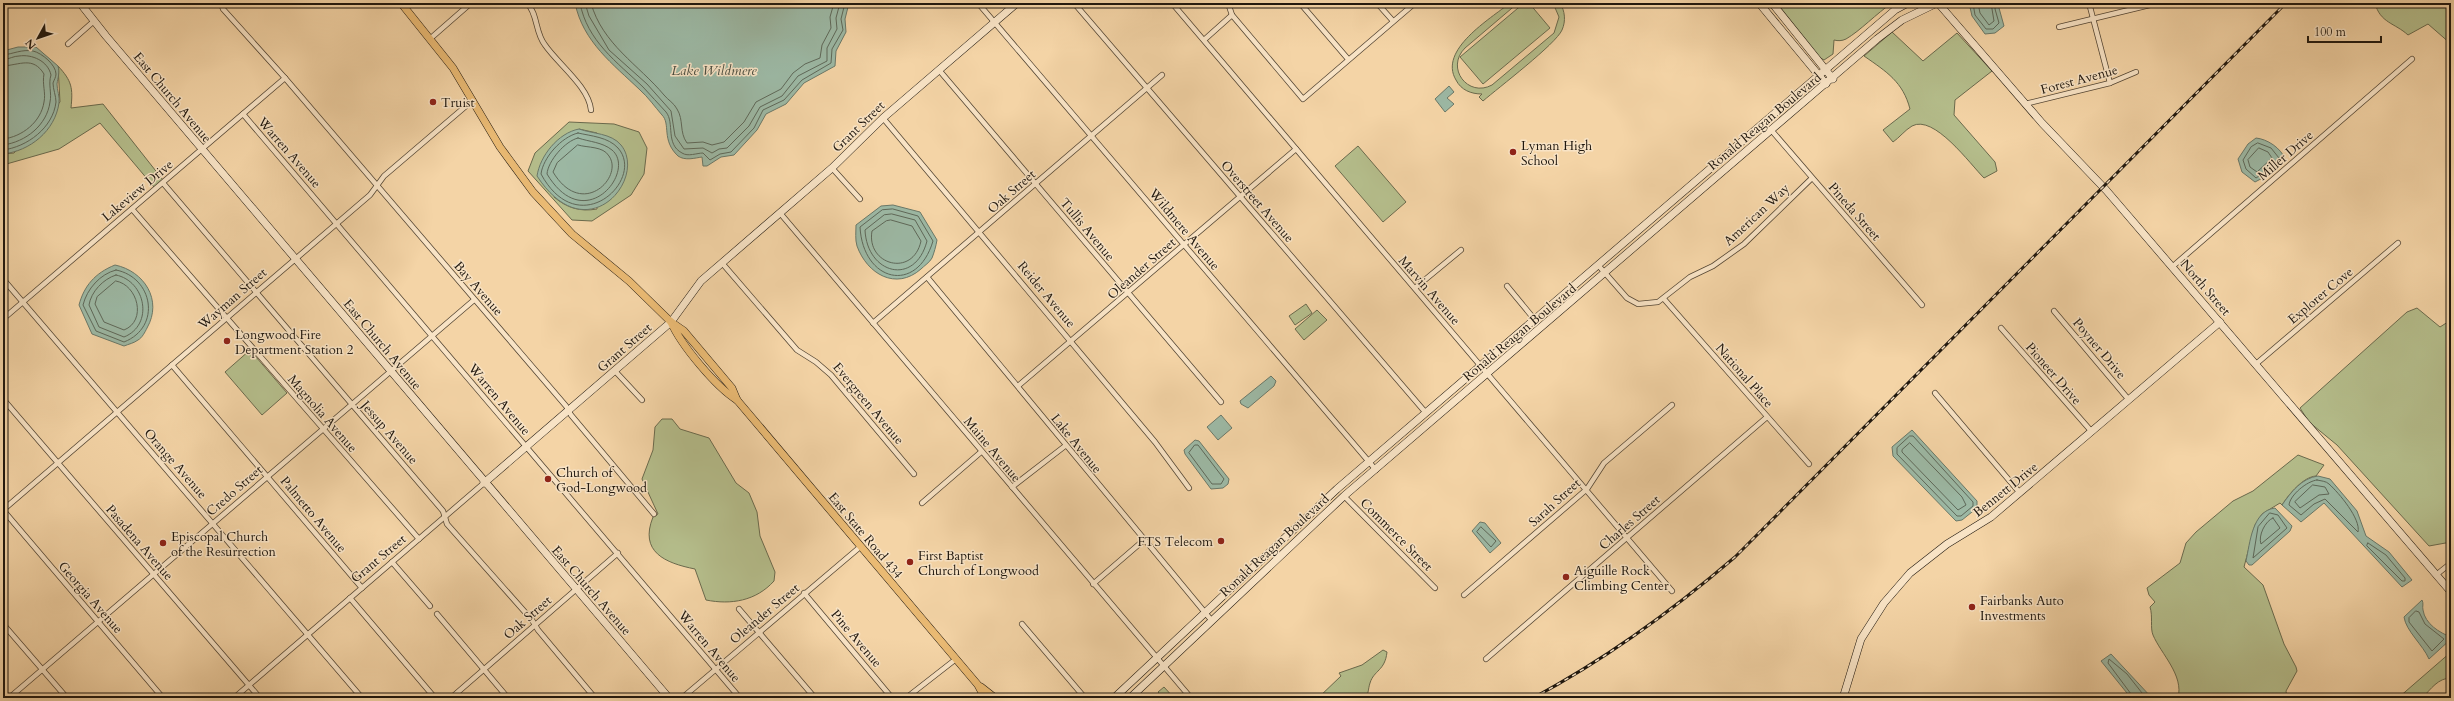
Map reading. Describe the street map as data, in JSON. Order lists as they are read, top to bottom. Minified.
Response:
{"streets":{"main road":["East State Road 434"],"street":["Forest Avenue","East Church Avenue","Ronald Reagan Boulevard","Grant Street","Warren Avenue","Miller Drive","Lakeview Drive","Oak Street","Overstreet Avenue","Pineda Street","American Way","Tullis Avenue","Wildmere Avenue","Oleander Street","North Street","Bay Avenue","Marvin Avenue","Reider Avenue","Explorer Cove","Wayman Street","Poyner Drive","Pioneer Drive","National Place","Evergreen Avenue","Magnolia Avenue","Jessup Avenue","Lake Avenue","Maine Avenue","Orange Avenue","Bennett Drive","Credo Street","Sarah Street","Palmetto Avenue","Charles Street","Commerce Street","Pasadena Avenue","Georgia Avenue","Pine Avenue"]},"crossings":[["Forest Avenue","North Street"],["East Church Avenue","Grant Street"],["East Church Avenue","Lakeview Drive"],["East Church Avenue","Oak Street"],["East Church Avenue","Wayman Street"],["East Church Avenue","Credo Street"],["Ronald Reagan Boulevard","Overstreet Avenue"],["Ronald Reagan Boulevard","Pineda Street"],["Ronald Reagan Boulevard","American Way"],["Ronald Reagan Boulevard","Wildmere Avenue"],["Ronald Reagan Boulevard","North Street"],["Ronald Reagan Boulevard","Marvin Avenue"],["Ronald Reagan Boulevard","Lake Avenue"],["Ronald Reagan Boulevard","Maine Avenue"],["Ronald Reagan Boulevard","Commerce Street"],["Grant Street","Warren Avenue"],["Grant Street","Tullis Avenue"],["Grant Street","Wildmere Avenue"],["Grant Street","Bay Avenue"],["Grant Street","Reider Avenue"],["Grant Street","Evergreen Avenue"],["Grant Street","Magnolia Avenue"],["Grant Street","Jessup Avenue"],["Grant Street","Maine Avenue"],["Grant Street","Orange Avenue"],["Grant Street","Palmetto Avenue"],["Grant Street","East State Road 434"],["Grant Street","Pasadena Avenue"],["Warren Avenue","Lakeview Drive"],["Warren Avenue","Oak Street"],["Warren Avenue","Oleander Street"],["Warren Avenue","Wayman Street"],["Warren Avenue","Credo Street"],["Miller Drive","North Street"],["Lakeview Drive","Bay Avenue"],["Lakeview Drive","Magnolia Avenue"],["Lakeview Drive","Jessup Avenue"],["Lakeview Drive","Orange Avenue"],["Oak Street","Overstreet Avenue"],["Oak Street","Tullis Avenue"],["Oak Street","Wildmere Avenue"],["Oak Street","Reider Avenue"],["Oak Street","Jessup Avenue"],["Oak Street","Lake Avenue"],["Oak Street","Maine Avenue"],["Overstreet Avenue","Oleander Street"],["Pineda Street","American Way"],["American Way","National Place"],["Tullis Avenue","Oleander Street"],["Wildmere Avenue","Oleander Street"],["Oleander Street","Marvin Avenue"],["Oleander Street","Reider Avenue"],["Oleander Street","Lake Avenue"],["Oleander Street","East State Road 434"],["Oleander Street","Pine Avenue"],["North Street","Explorer Cove"],["North Street","Bennett Drive"],["Bay Avenue","Wayman Street"],["Bay Avenue","Credo Street"],["Marvin Avenue","Sarah Street"],["Marvin Avenue","Charles Street"],["Wayman Street","Magnolia Avenue"],["Wayman Street","Jessup Avenue"],["Wayman Street","Orange Avenue"],["Wayman Street","Palmetto Avenue"],["Wayman Street","East State Road 434"],["Wayman Street","Pasadena Avenue"],["Wayman Street","Georgia Avenue"],["Poyner Drive","Bennett Drive"],["Pioneer Drive","Bennett Drive"],["National Place","Charles Street"],["Magnolia Avenue","Credo Street"],["Jessup Avenue","Credo Street"],["Orange Avenue","Credo Street"],["Credo Street","Palmetto Avenue"],["Credo Street","Pasadena Avenue"],["Credo Street","Georgia Avenue"]],"water":["Lake Wildmere"],"places":["Truist","Lyman High School","Longwood Fire Department Station 2","Church of God-Longwood","FTS Telecom","Episcopal Church of the Resurrection","First Baptist Church of Longwood","Aiguille Rock Climbing Center","Fairbanks Auto Investments"],"scale_bar":"100 m","north":"bottom left"}
